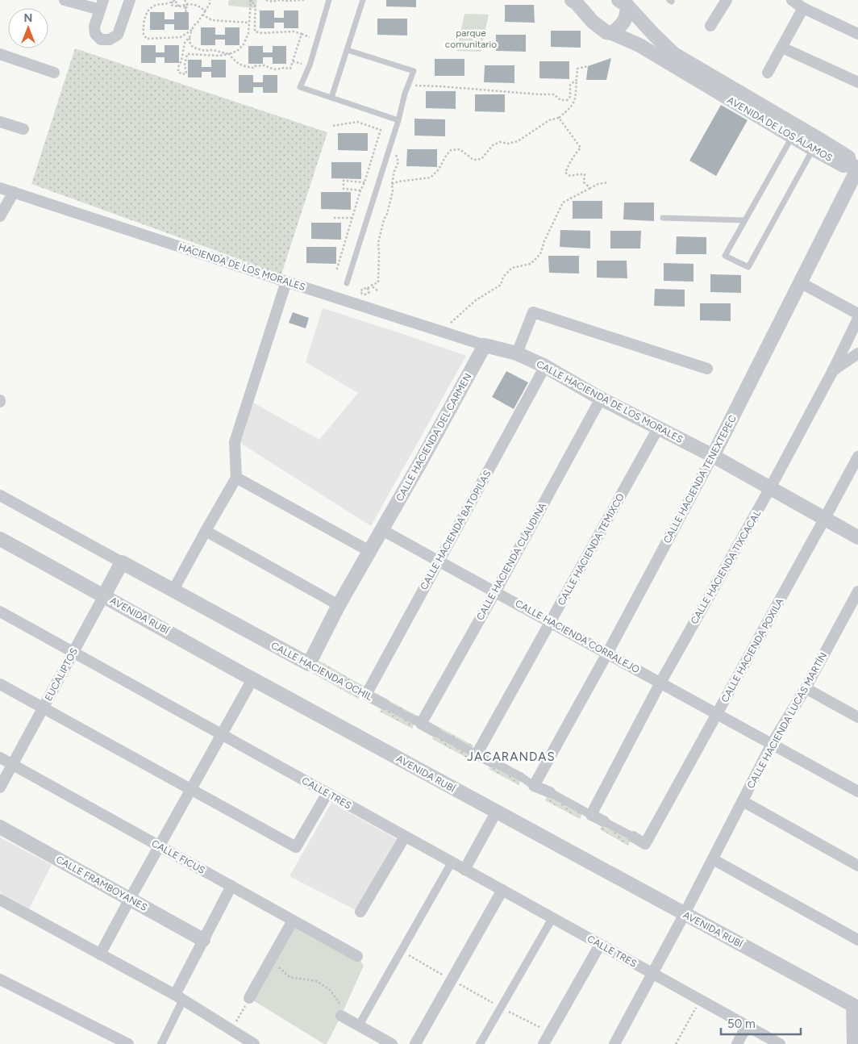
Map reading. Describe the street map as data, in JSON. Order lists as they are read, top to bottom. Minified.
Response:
{"streets":{"street":["AVENIDA DE LOS ÁLAMOS","HACIENDA DE LOS MORALES","CALLE HACIENDA DE LOS MORALES","CALLE HACIENDA DEL CARMEN","CALLE HACIENDA TENEXTEPEC","CALLE HACIENDA BATOPILAS","CALLE HACIENDA TEMIXCO","CALLE HACIENDA CLAUDINA","CALLE HACIENDA TIXCACAL","AVENIDA RUBÍ","CALLE HACIENDA CORRALEJO","CALLE HACIENDA POXILA","CALLE HACIENDA OCHIL","EUCALIPTOS","CALLE HACIENDA LUCAS MARTÍN","CALLE TRES","CALLE FICUS","CALLE FRAMBOYANES"]},"crossings":[["AVENIDA DE LOS ÁLAMOS","CALLE HACIENDA TENEXTEPEC"],["HACIENDA DE LOS MORALES","CALLE HACIENDA DE LOS MORALES"],["HACIENDA DE LOS MORALES","CALLE HACIENDA DEL CARMEN"],["CALLE HACIENDA DE LOS MORALES","CALLE HACIENDA DEL CARMEN"],["CALLE HACIENDA DE LOS MORALES","CALLE HACIENDA TENEXTEPEC"],["CALLE HACIENDA DE LOS MORALES","CALLE HACIENDA BATOPILAS"],["CALLE HACIENDA DE LOS MORALES","CALLE HACIENDA TEMIXCO"],["CALLE HACIENDA DE LOS MORALES","CALLE HACIENDA CLAUDINA"],["CALLE HACIENDA DE LOS MORALES","CALLE HACIENDA TIXCACAL"],["CALLE HACIENDA DE LOS MORALES","CALLE HACIENDA POXILA"],["CALLE HACIENDA DEL CARMEN","CALLE HACIENDA CORRALEJO"],["CALLE HACIENDA DEL CARMEN","CALLE HACIENDA OCHIL"],["CALLE HACIENDA TENEXTEPEC","CALLE HACIENDA CORRALEJO"],["CALLE HACIENDA TENEXTEPEC","CALLE HACIENDA OCHIL"],["CALLE HACIENDA BATOPILAS","CALLE HACIENDA CORRALEJO"],["CALLE HACIENDA BATOPILAS","CALLE HACIENDA OCHIL"],["CALLE HACIENDA TEMIXCO","CALLE HACIENDA CORRALEJO"],["CALLE HACIENDA TEMIXCO","CALLE HACIENDA OCHIL"],["CALLE HACIENDA CLAUDINA","CALLE HACIENDA CORRALEJO"],["CALLE HACIENDA CLAUDINA","CALLE HACIENDA OCHIL"],["CALLE HACIENDA TIXCACAL","CALLE HACIENDA CORRALEJO"],["CALLE HACIENDA TIXCACAL","CALLE HACIENDA OCHIL"],["AVENIDA RUBÍ","EUCALIPTOS"],["AVENIDA RUBÍ","CALLE HACIENDA LUCAS MARTÍN"],["CALLE HACIENDA CORRALEJO","CALLE HACIENDA POXILA"],["CALLE HACIENDA CORRALEJO","CALLE HACIENDA LUCAS MARTÍN"],["CALLE HACIENDA POXILA","CALLE HACIENDA OCHIL"],["CALLE HACIENDA OCHIL","EUCALIPTOS"],["EUCALIPTOS","CALLE TRES"],["EUCALIPTOS","CALLE FICUS"],["CALLE HACIENDA LUCAS MARTÍN","CALLE TRES"]],"districts":["JACARANDAS"],"parks":["parque comunitario"],"scale_bar":"50 m","north":"top"}
